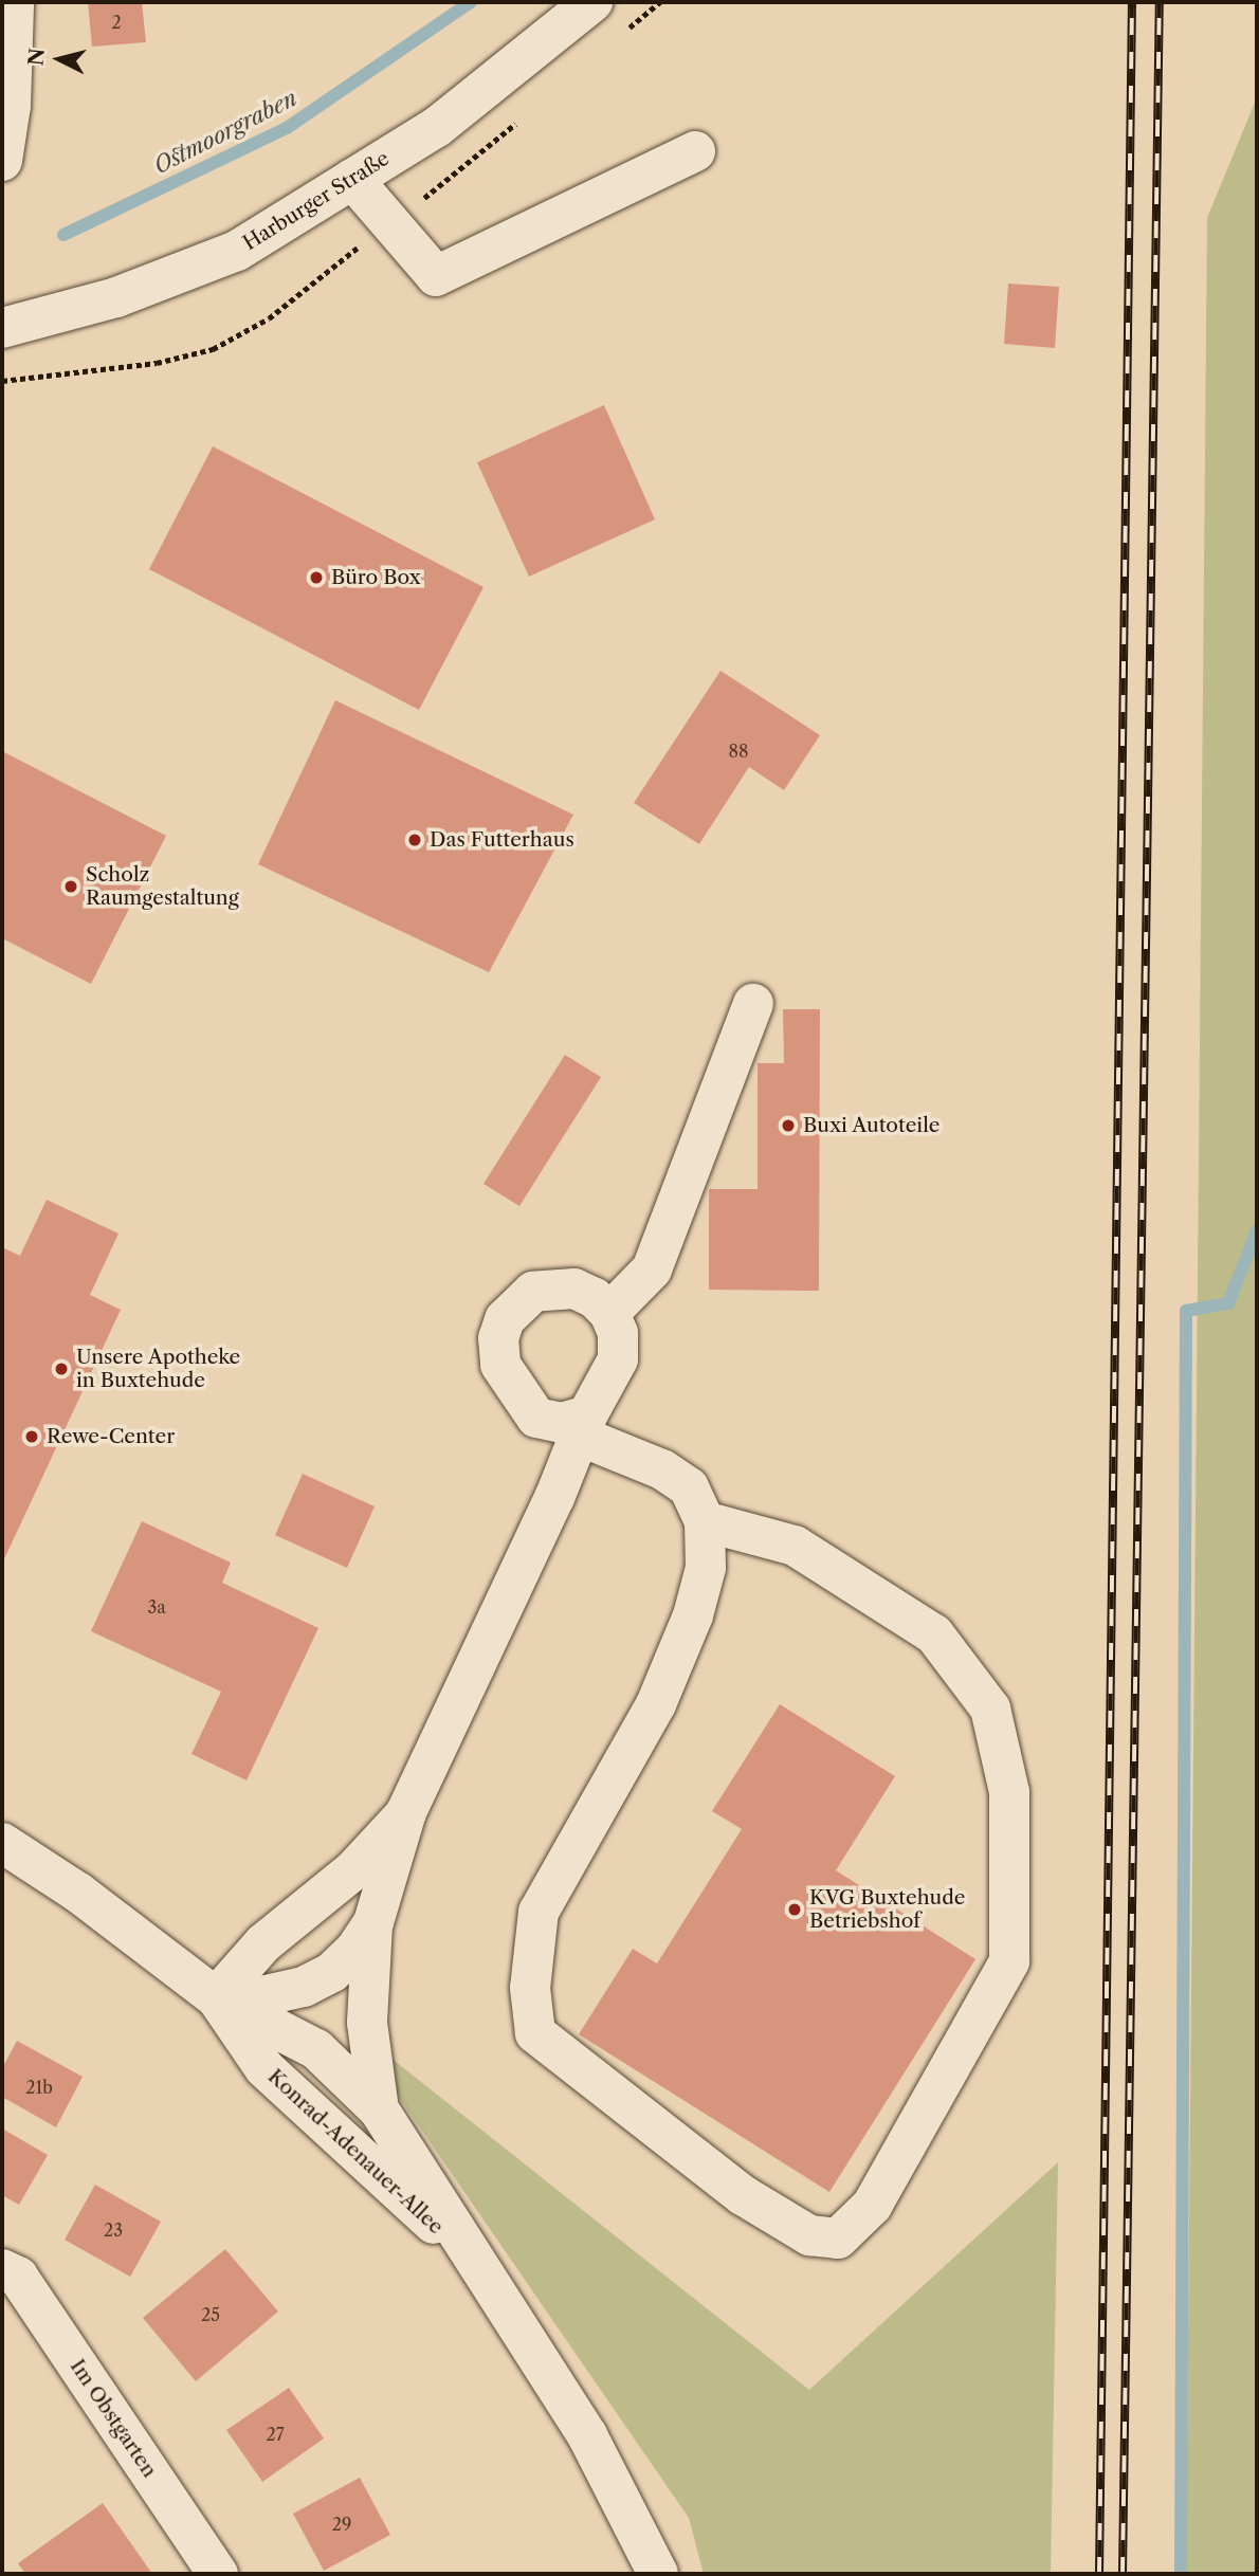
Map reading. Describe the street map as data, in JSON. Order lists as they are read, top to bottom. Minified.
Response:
{"streets":{"street":["Harburger Straße","Konrad-Adenauer-Allee","Im Obstgarten"]},"water":["Ostmoorgraben"],"places":["Büro Box","Das Futterhaus","Scholz Raumgestaltung","Buxi Autoteile","Unsere Apotheke in Buxtehude","Rewe-Center","KVG Buxtehude Betriebshof"],"house_numbers":["2","88","3a","21b","23","25","27","29"],"north":"left"}
